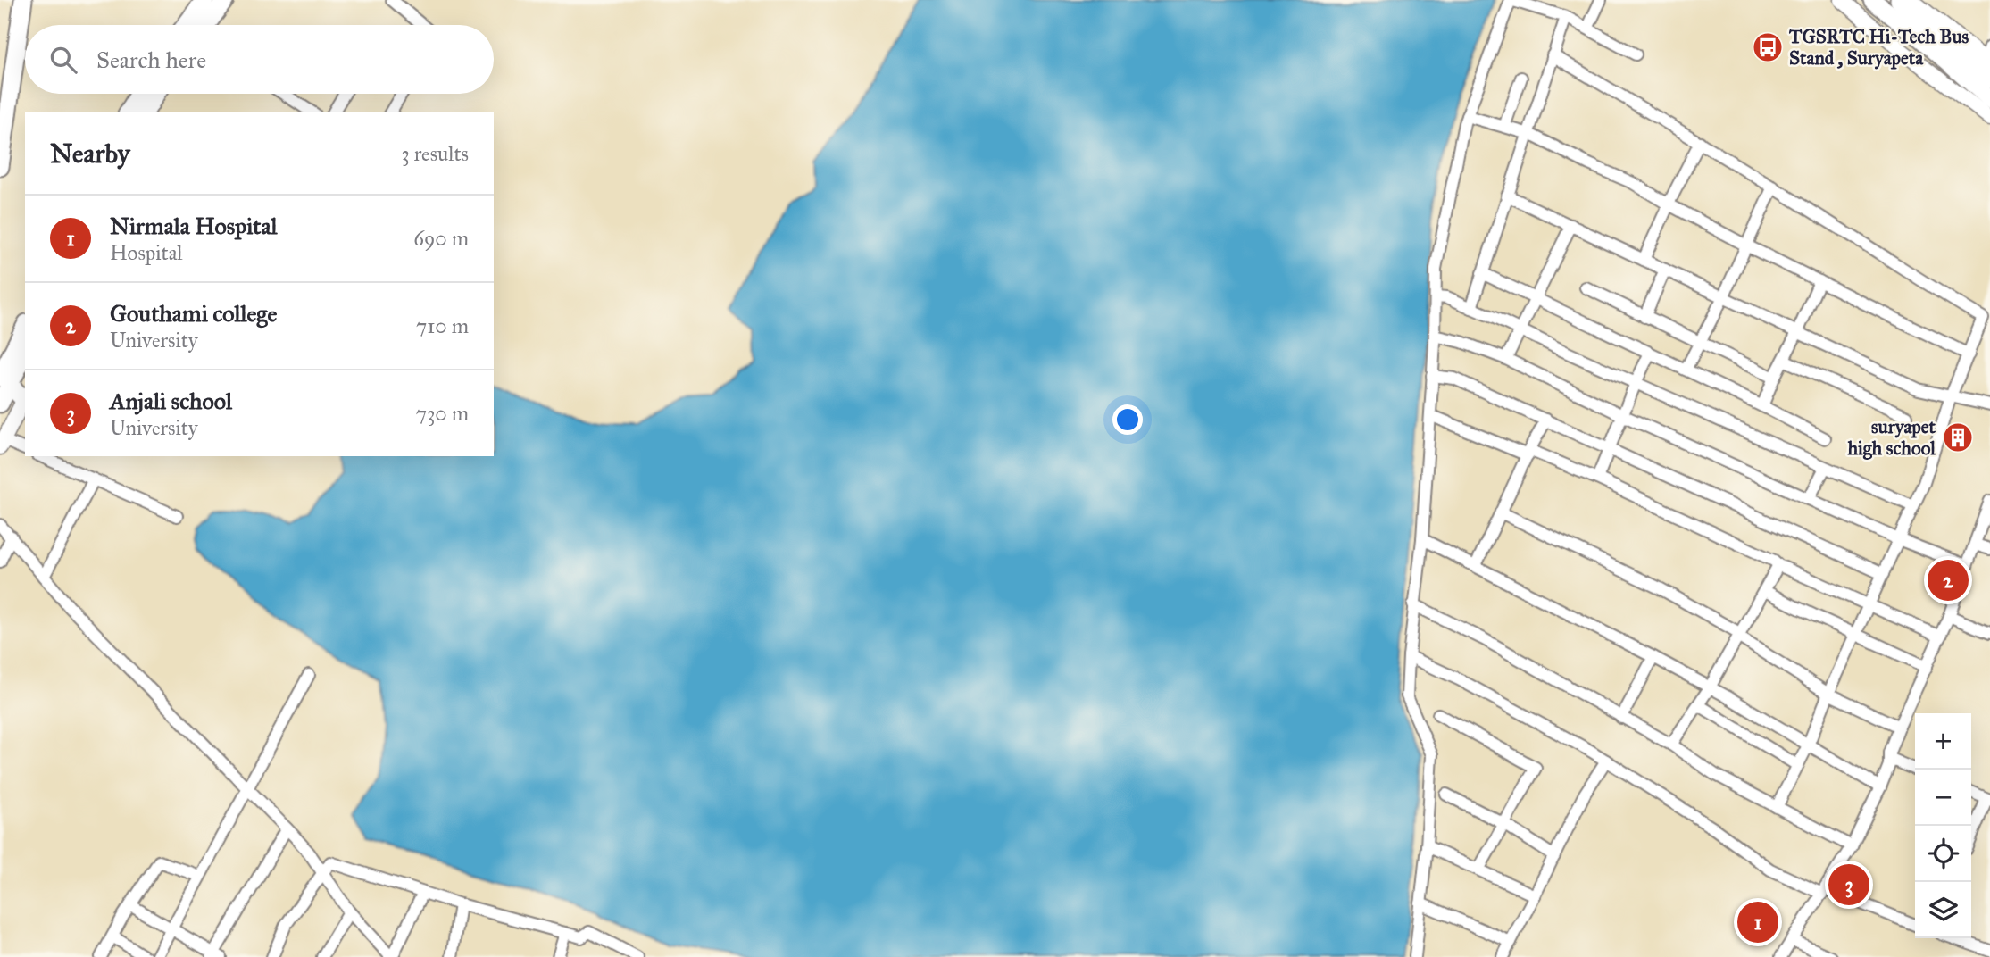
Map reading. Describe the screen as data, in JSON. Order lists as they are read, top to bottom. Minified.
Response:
{"places":{"bus stop":["TGSRTC Hi-Tech Bus Stand , Suryapeta"],"building":["suryapet high school"]},"page":{"search":"Search here","heading":["Nearby","3 results"],"list":[{"mark":"1","name":"Nirmala Hospital","note":"Hospital","value":"690 m"},{"mark":"2","name":"Gouthami college","note":"University","value":"710 m"},{"mark":"3","name":"Anjali school","note":"University","value":"730 m"}],"pins":["2","3","1"],"map_buttons":["+","−"]}}
